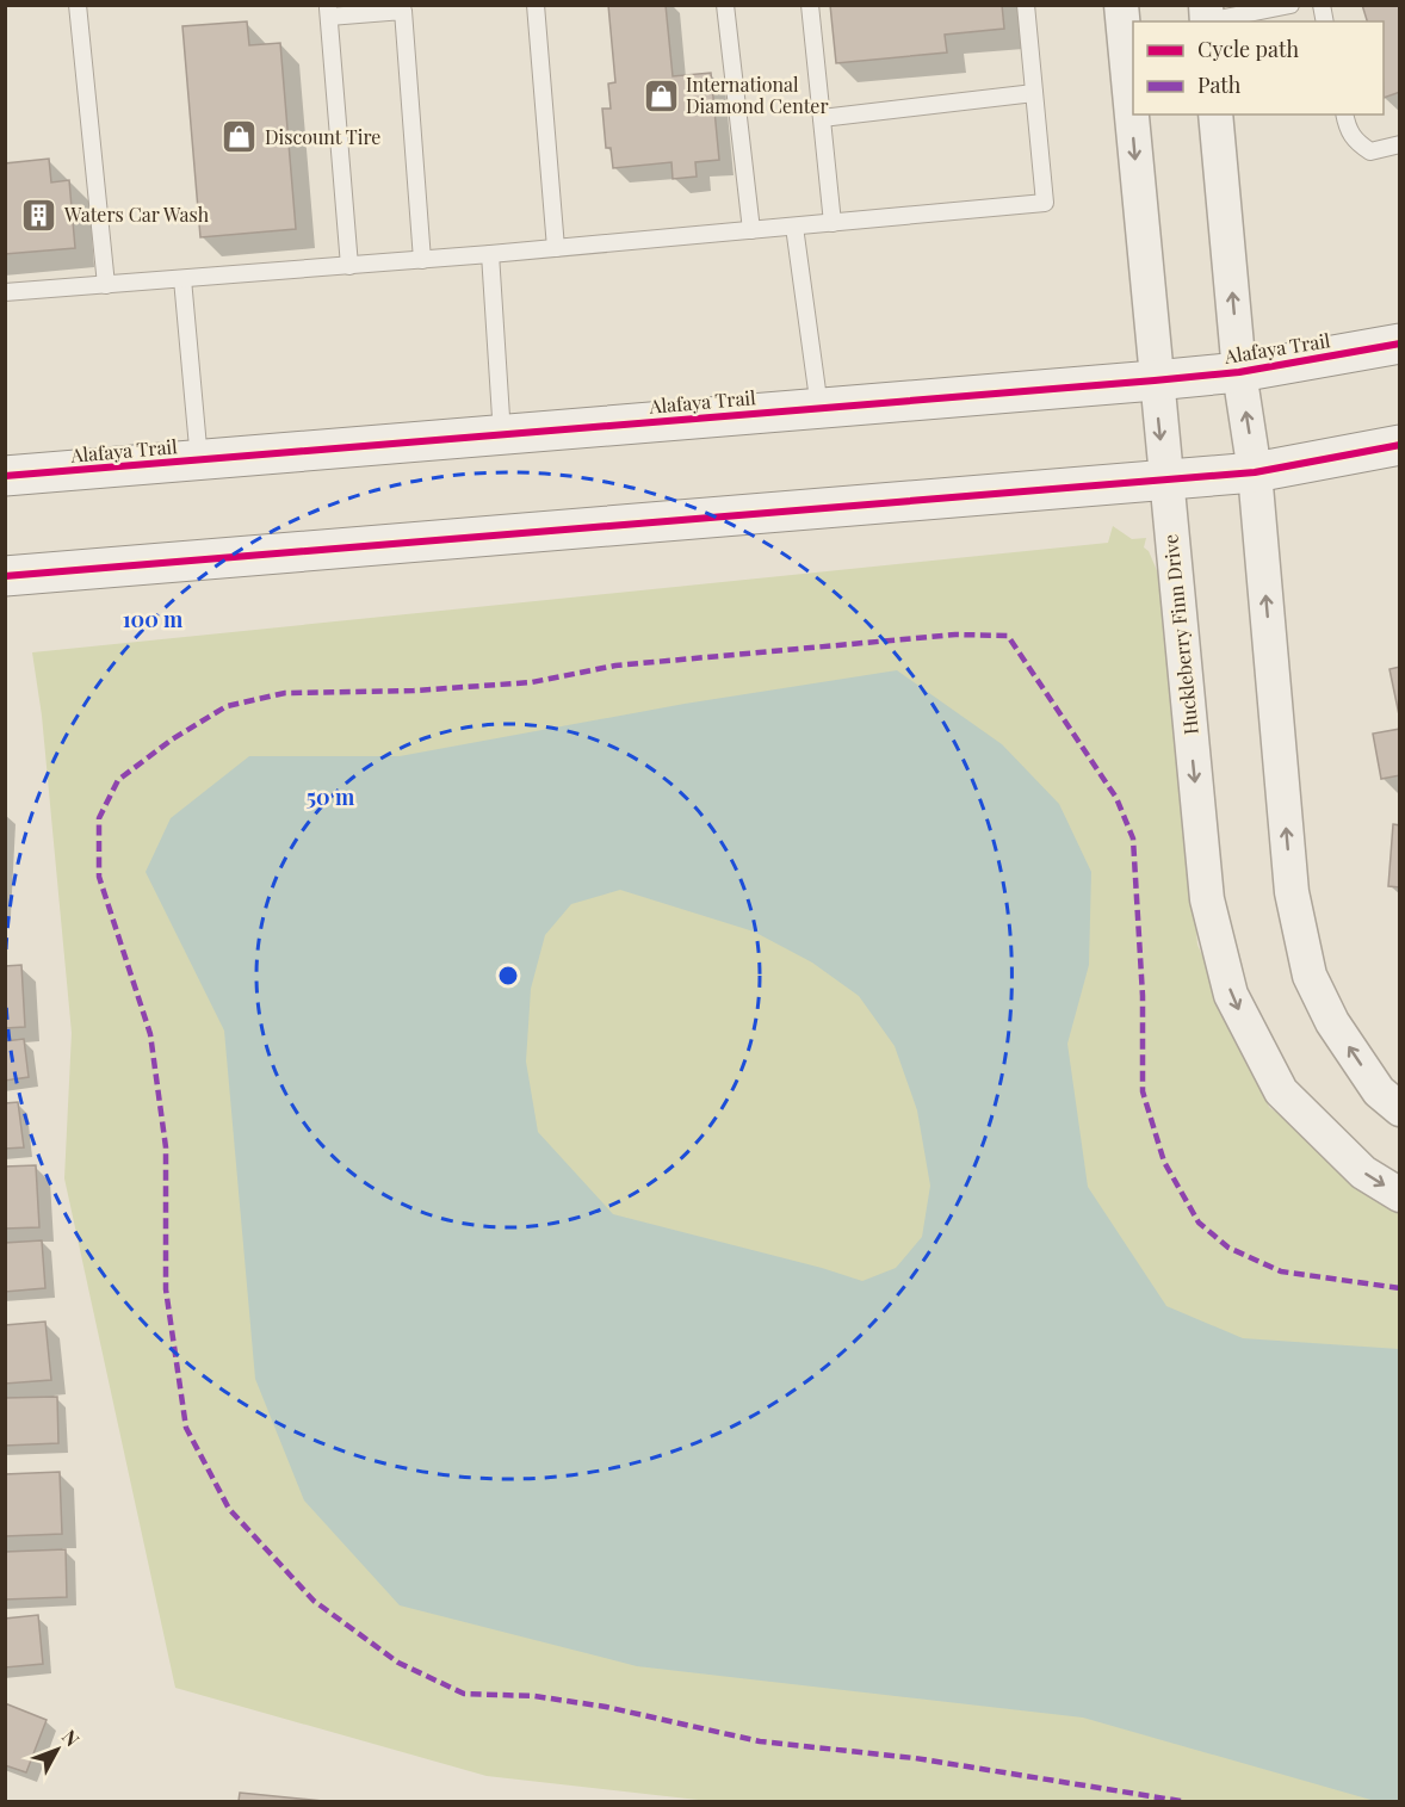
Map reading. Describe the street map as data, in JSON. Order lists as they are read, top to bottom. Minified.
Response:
{"streets":{"main road":["Alafaya Trail"],"street":["Huckleberry Finn Drive"]},"crossings":[["Alafaya Trail","Huckleberry Finn Drive"]],"places":{"shop":["International Diamond Center","Discount Tire"],"building":["Waters Car Wash"]},"legend":["Cycle path","Path"],"north":"top right","rings":["100 m","50 m"]}
